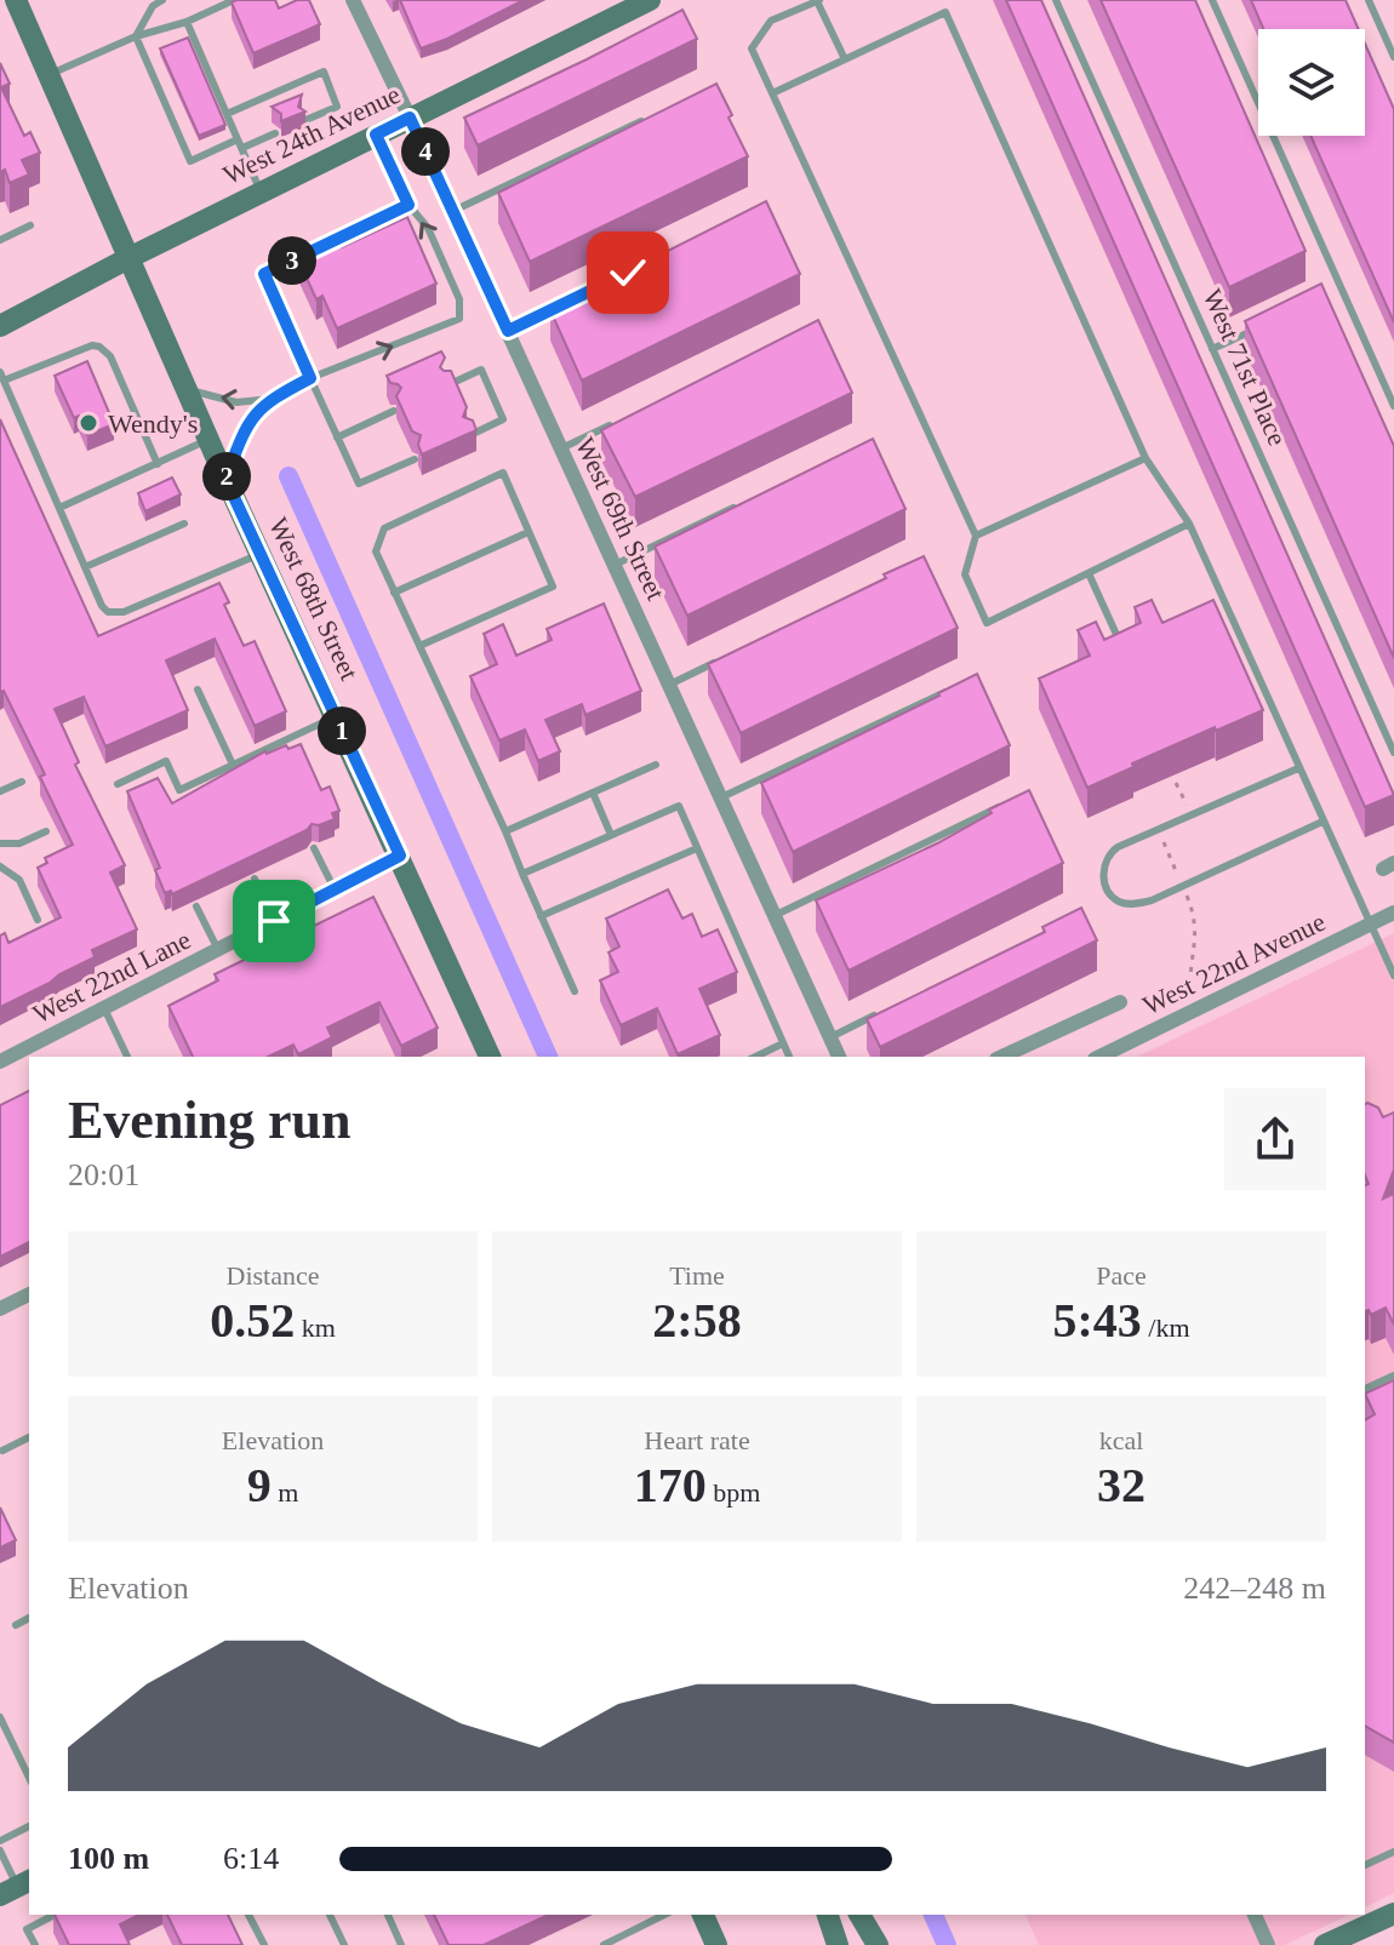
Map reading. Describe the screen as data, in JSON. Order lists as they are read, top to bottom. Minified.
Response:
{"streets":{"main road":["West 24th Avenue","West 68th Street"],"street":["West 69th Street","West 22nd Avenue","West 22nd Lane"],"lane":["West 71st Place"]},"crossings":[["West 24th Avenue","West 69th Street"],["West 24th Avenue","West 68th Street"],["West 68th Street","West 22nd Lane"]],"places":["Wendy's"],"page":{"pins":["4","3","2","1"],"heading":["Evening run","20:01"],"stats":[["Distance","0.52 km"],["Time","2:58"],["Pace","5:43 /km"],["Elevation","9 m"],["Heart rate","170 bpm"],["kcal","32"]],"chart":["Elevation","242–248 m"],"list":[{"name":"100 m","note":"6:14"}]}}
